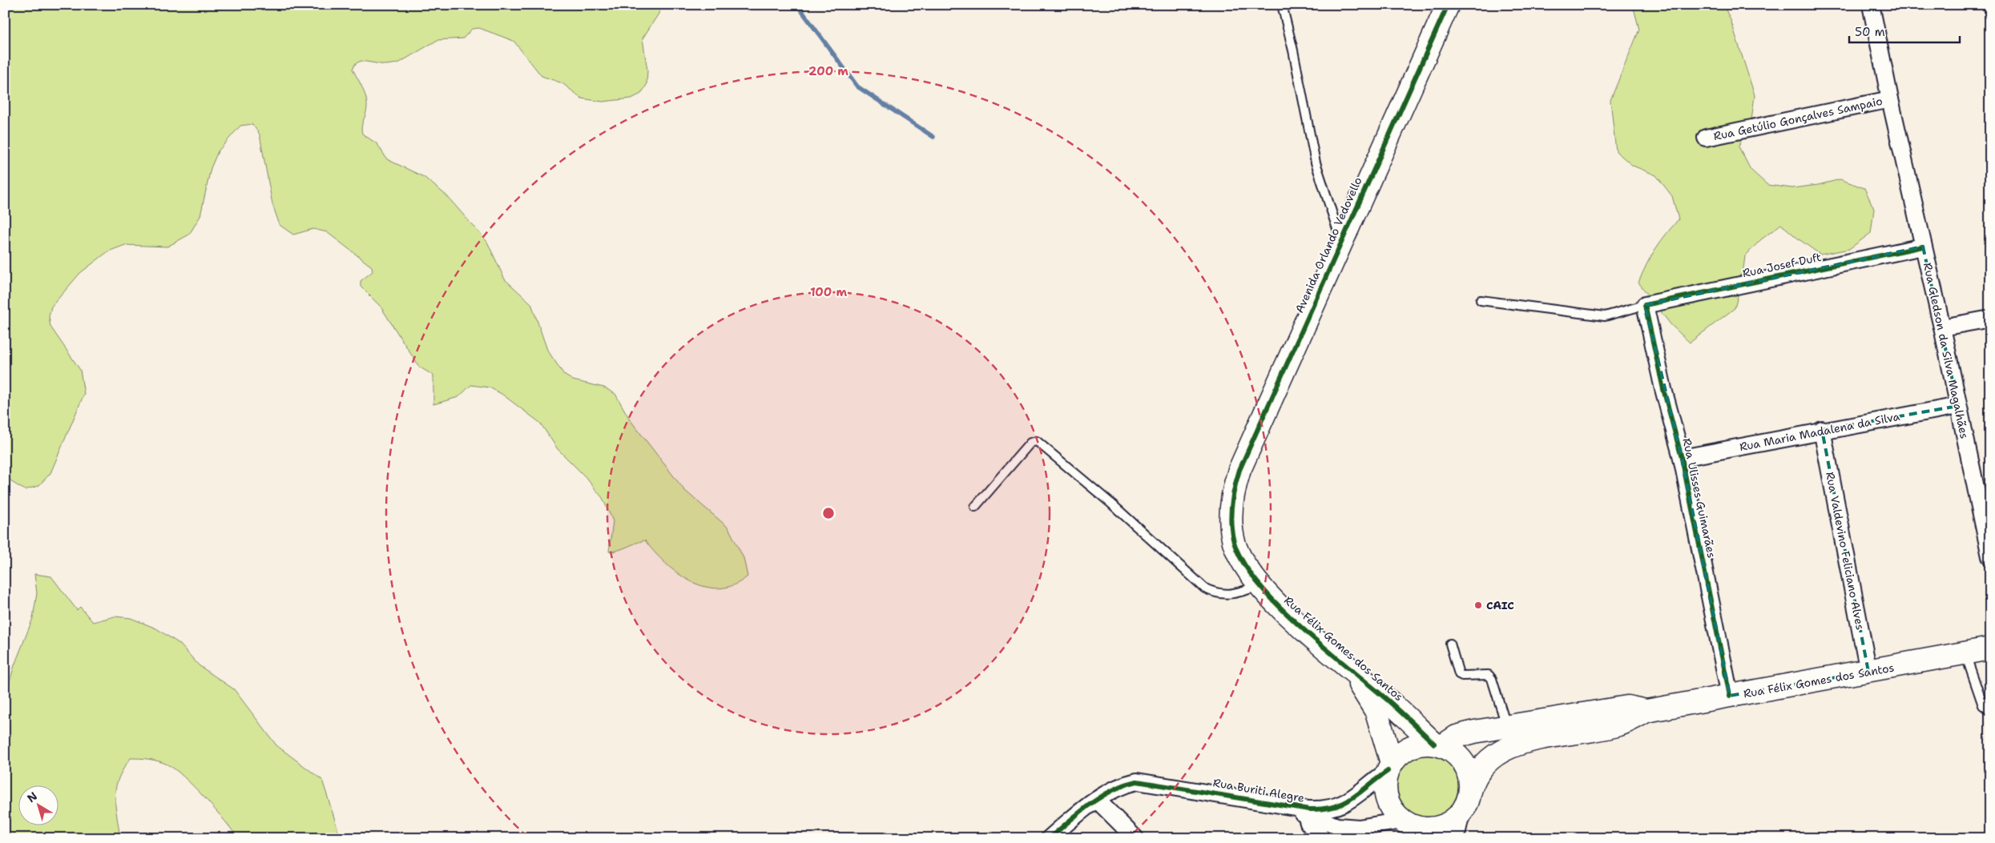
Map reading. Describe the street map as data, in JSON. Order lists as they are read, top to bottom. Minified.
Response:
{"streets":{"street":["Rua Getúlio Gonçalves Sampaio","Avenida Orlando Vedovello","Rua Josef Duft","Rua Gledson da Silva Magalhães","Rua Maria Madalena da Silva","Rua Ulisses Guimarães","Rua Valdevino Feliciano Alves","Rua Félix Gomes dos Santos","Rua Buriti Alegre"]},"crossings":[["Rua Getúlio Gonçalves Sampaio","Rua Gledson da Silva Magalhães"],["Avenida Orlando Vedovello","Rua Félix Gomes dos Santos"],["Rua Josef Duft","Rua Gledson da Silva Magalhães"],["Rua Josef Duft","Rua Ulisses Guimarães"],["Rua Gledson da Silva Magalhães","Rua Maria Madalena da Silva"],["Rua Maria Madalena da Silva","Rua Ulisses Guimarães"],["Rua Maria Madalena da Silva","Rua Valdevino Feliciano Alves"],["Rua Ulisses Guimarães","Rua Félix Gomes dos Santos"],["Rua Valdevino Feliciano Alves","Rua Félix Gomes dos Santos"],["Rua Félix Gomes dos Santos","Rua Buriti Alegre"]],"places":["CAIC"],"scale_bar":"50 m","north":"top left","rings":["200 m","100 m"]}
